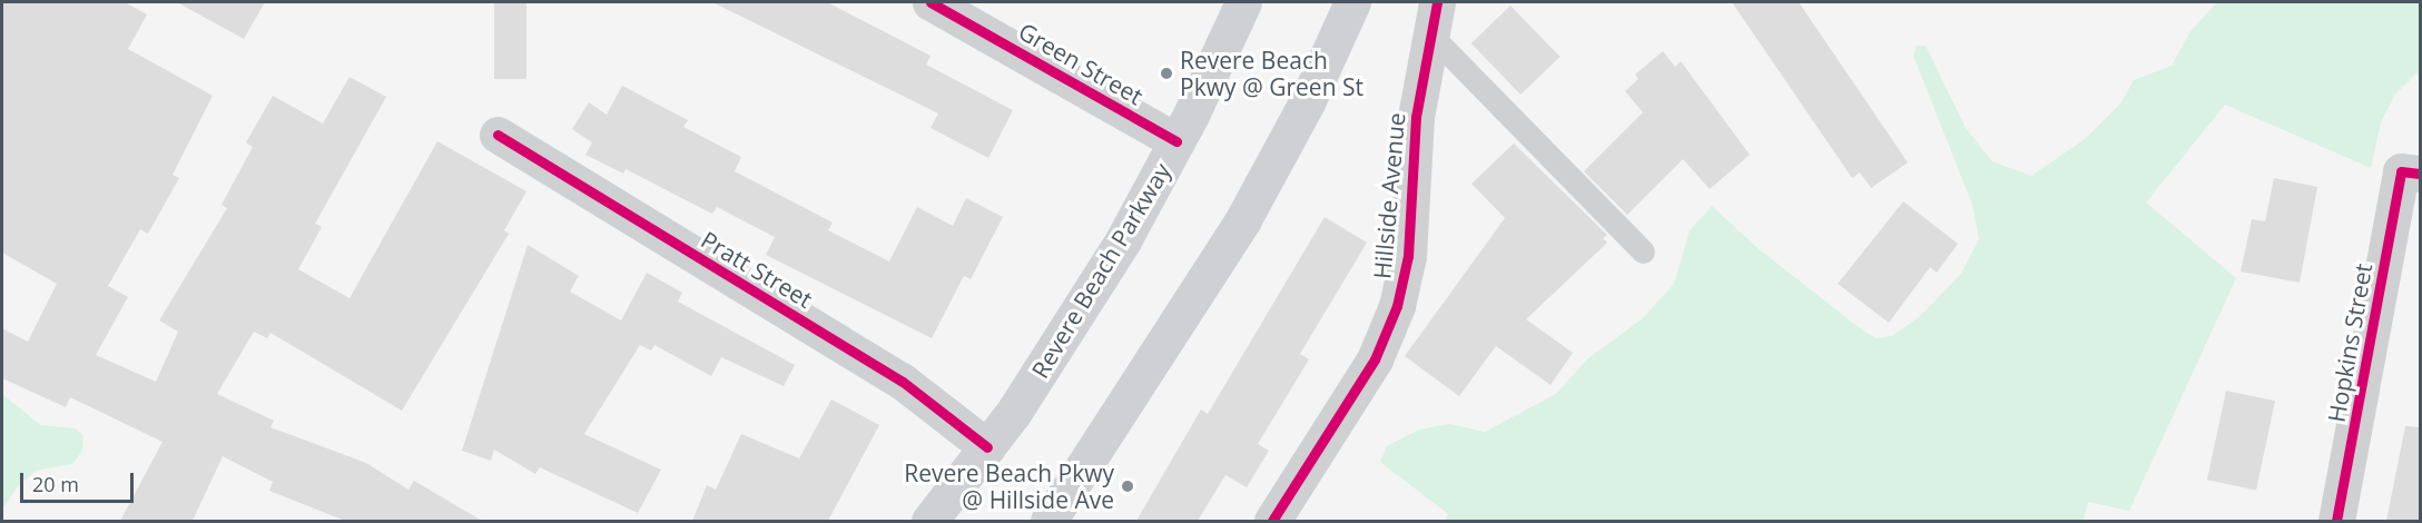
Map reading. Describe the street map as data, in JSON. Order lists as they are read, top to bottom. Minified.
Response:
{"streets":{"main road":["Revere Beach Parkway"],"street":["Green Street","Hillside Avenue","Pratt Street","Hopkins Street"]},"crossings":[["Green Street","Revere Beach Parkway"],["Pratt Street","Revere Beach Parkway"]],"places":["Revere Beach Pkwy @ Green St","Revere Beach Pkwy @ Hillside Ave"],"scale_bar":"20 m"}
